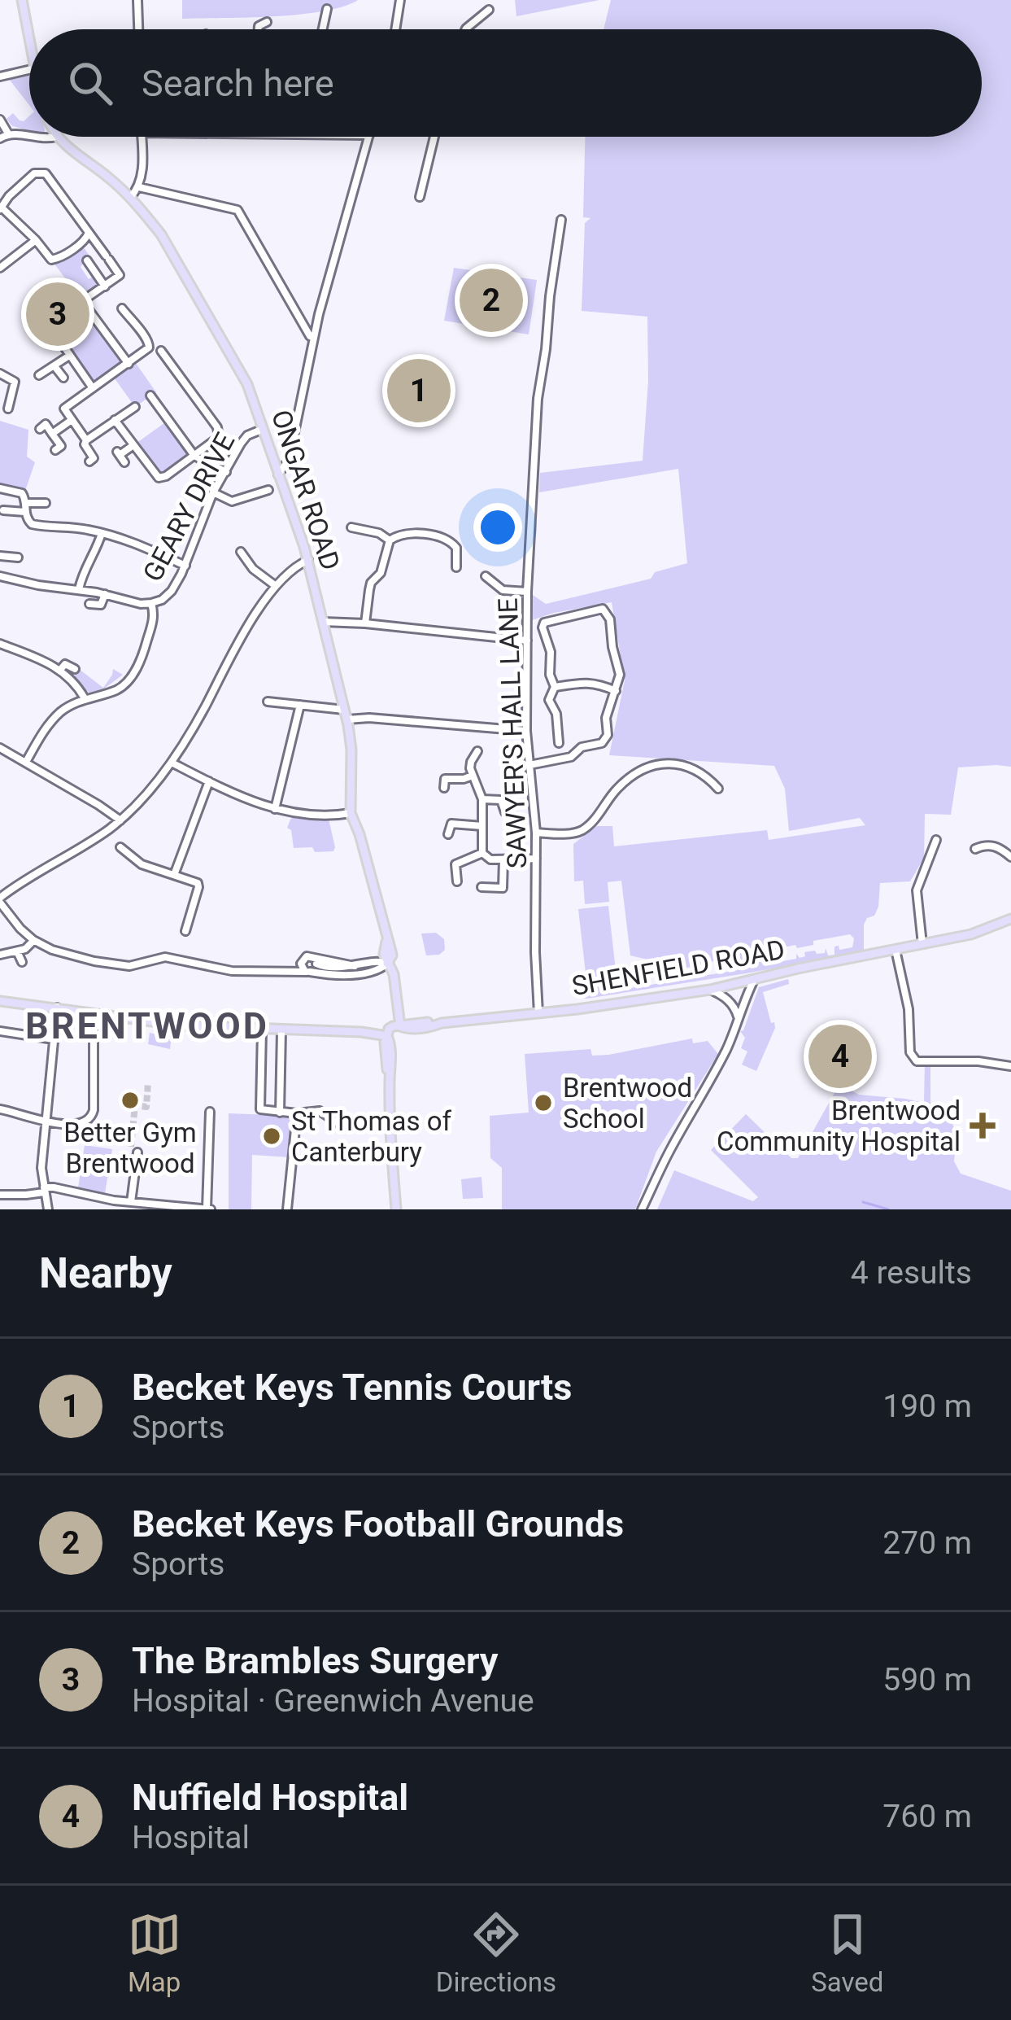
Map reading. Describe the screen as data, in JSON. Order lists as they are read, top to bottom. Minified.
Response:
{"streets":{"main road":["ONGAR ROAD","SHENFIELD ROAD"],"street":["GEARY DRIVE","SAWYER'S HALL LANE"]},"crossings":[["ONGAR ROAD","GEARY DRIVE"],["ONGAR ROAD","SHENFIELD ROAD"],["SAWYER'S HALL LANE","SHENFIELD ROAD"]],"districts":["BRENTWOOD"],"places":{"other":["Better Gym Brentwood","Brentwood School","St Thomas of Canterbury"],"health":["Brentwood Community Hospital"]},"page":{"search":"Search here","pins":["2","3","1","4"],"heading":["Nearby","4 results"],"list":[{"mark":"1","name":"Becket Keys Tennis Courts","note":"Sports","value":"190 m"},{"mark":"2","name":"Becket Keys Football Grounds","note":"Sports","value":"270 m"},{"mark":"3","name":"The Brambles Surgery","note":"Hospital · Greenwich Avenue","value":"590 m"},{"mark":"4","name":"Nuffield Hospital","note":"Hospital","value":"760 m"}],"nav":["Map","Directions","Saved"]}}
